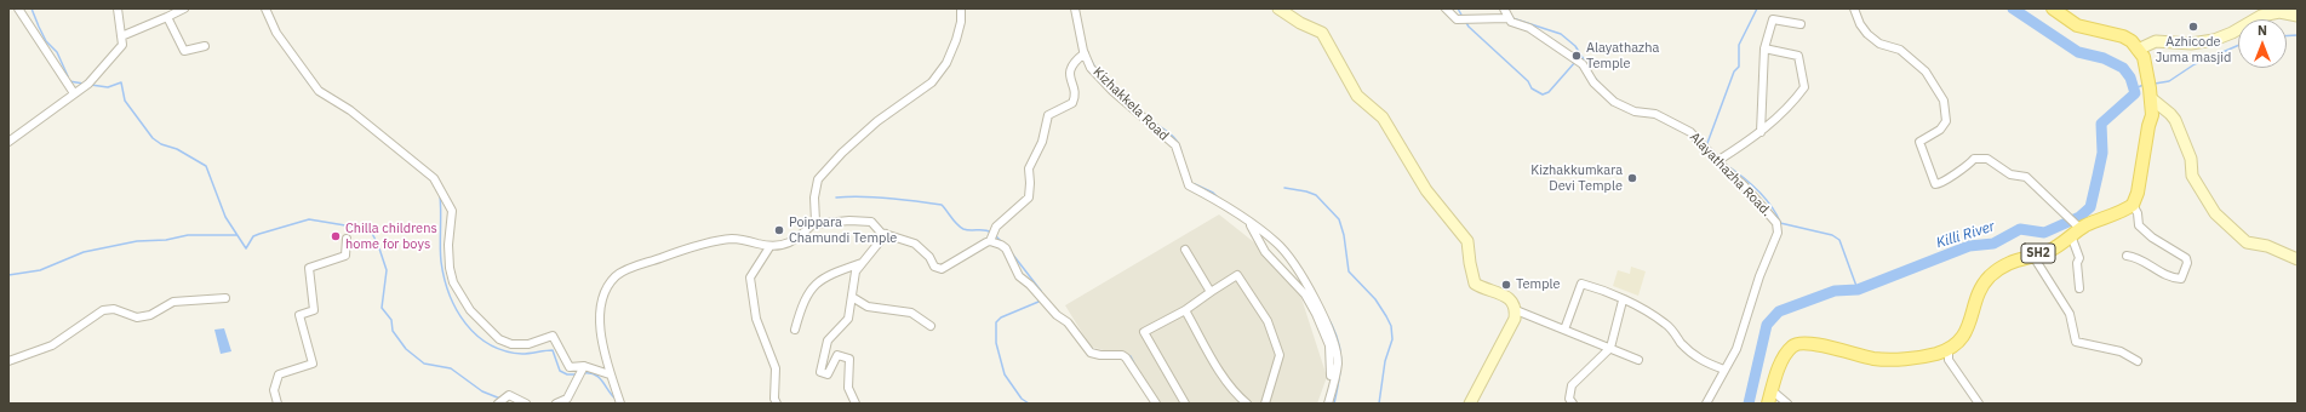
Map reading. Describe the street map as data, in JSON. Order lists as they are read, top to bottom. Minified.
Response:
{"streets":{"main road":["SH2"],"street":["Kizhakkela Road","Alayathazha Road."]},"water":["Killi River"],"places":["Azhicode Juma masjid","Alayathazha Temple","Kizhakkumkara Devi Temple","Poippara Chamundi Temple","Chilla childrens home for boys","Temple"],"north":"top"}
